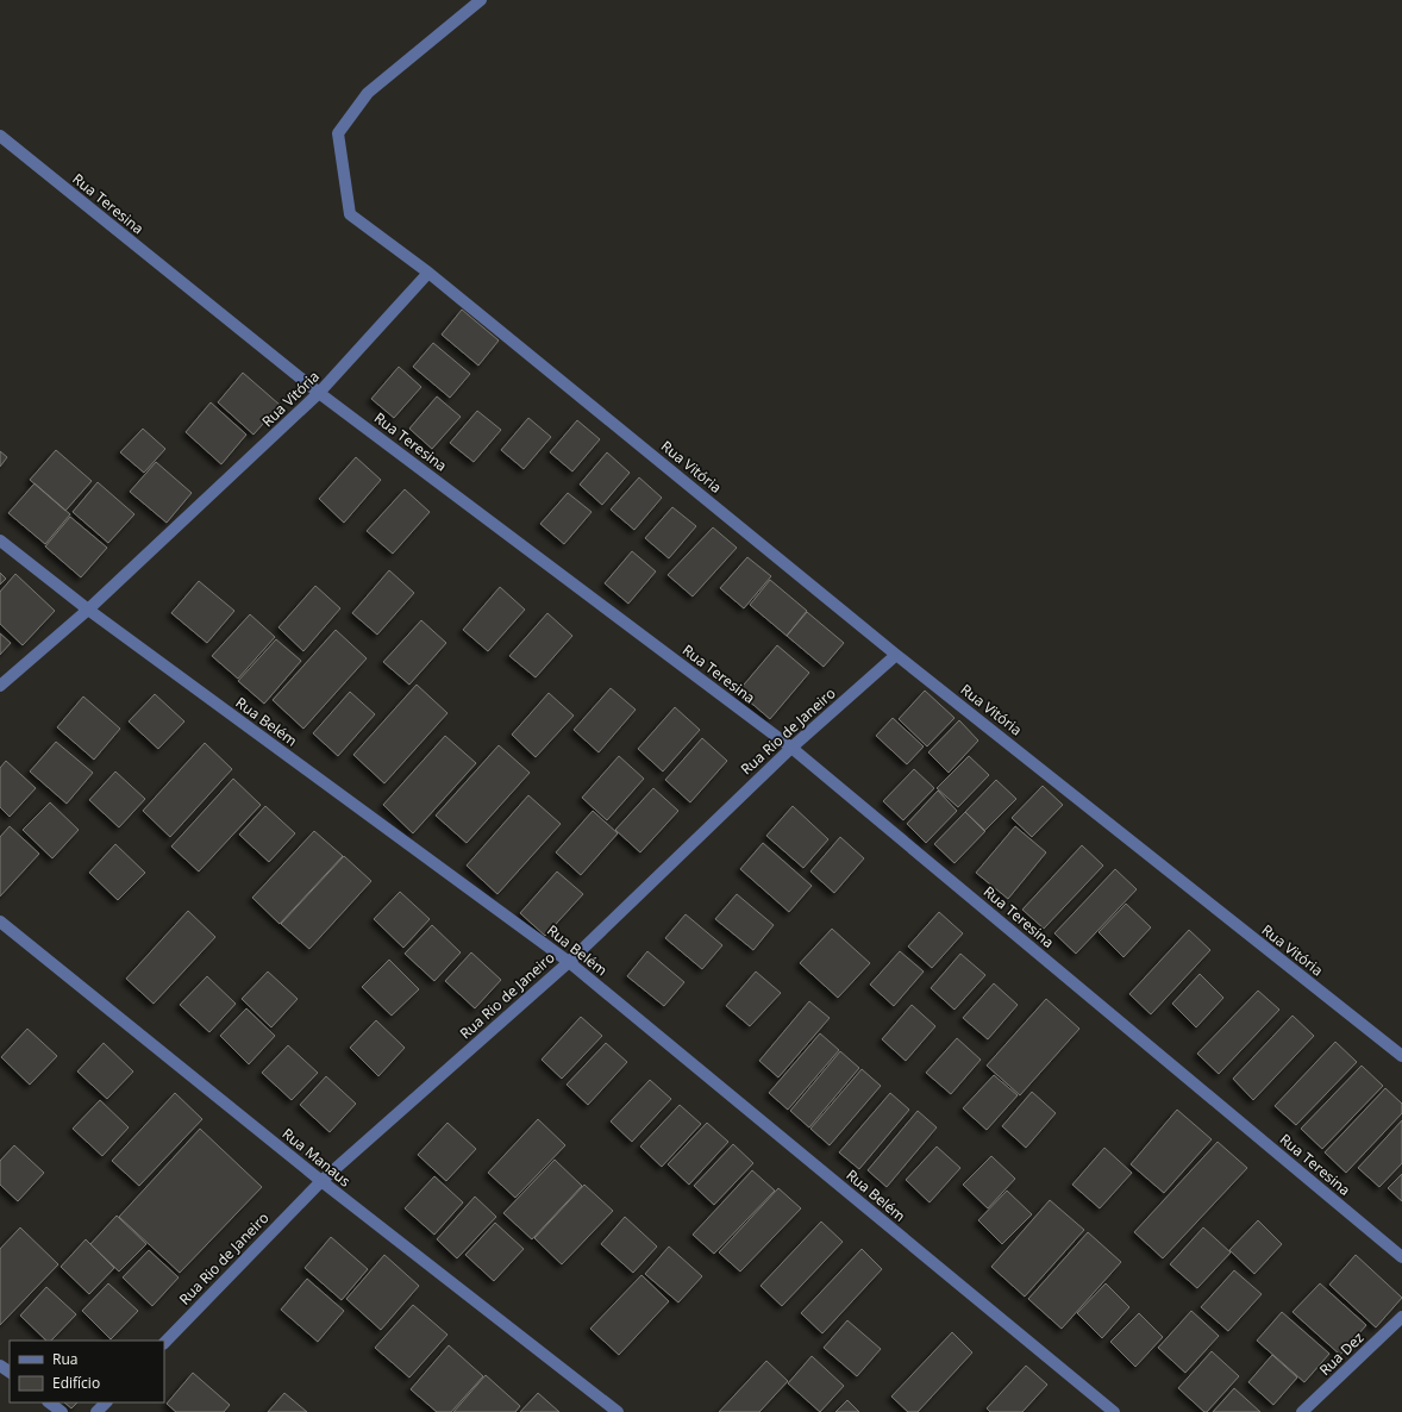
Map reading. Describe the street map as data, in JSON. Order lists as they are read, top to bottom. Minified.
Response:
{"streets":{"street":["Rua Teresina","Rua Vitória","Rua Belém","Rua Rio de Janeiro","Rua Manaus","Rua Dez"]},"crossings":[["Rua Teresina","Rua Vitória"],["Rua Teresina","Rua Rio de Janeiro"],["Rua Vitória","Rua Belém"],["Rua Vitória","Rua Rio de Janeiro"],["Rua Belém","Rua Rio de Janeiro"],["Rua Rio de Janeiro","Rua Manaus"]],"legend":["Rua","Edifício"]}
